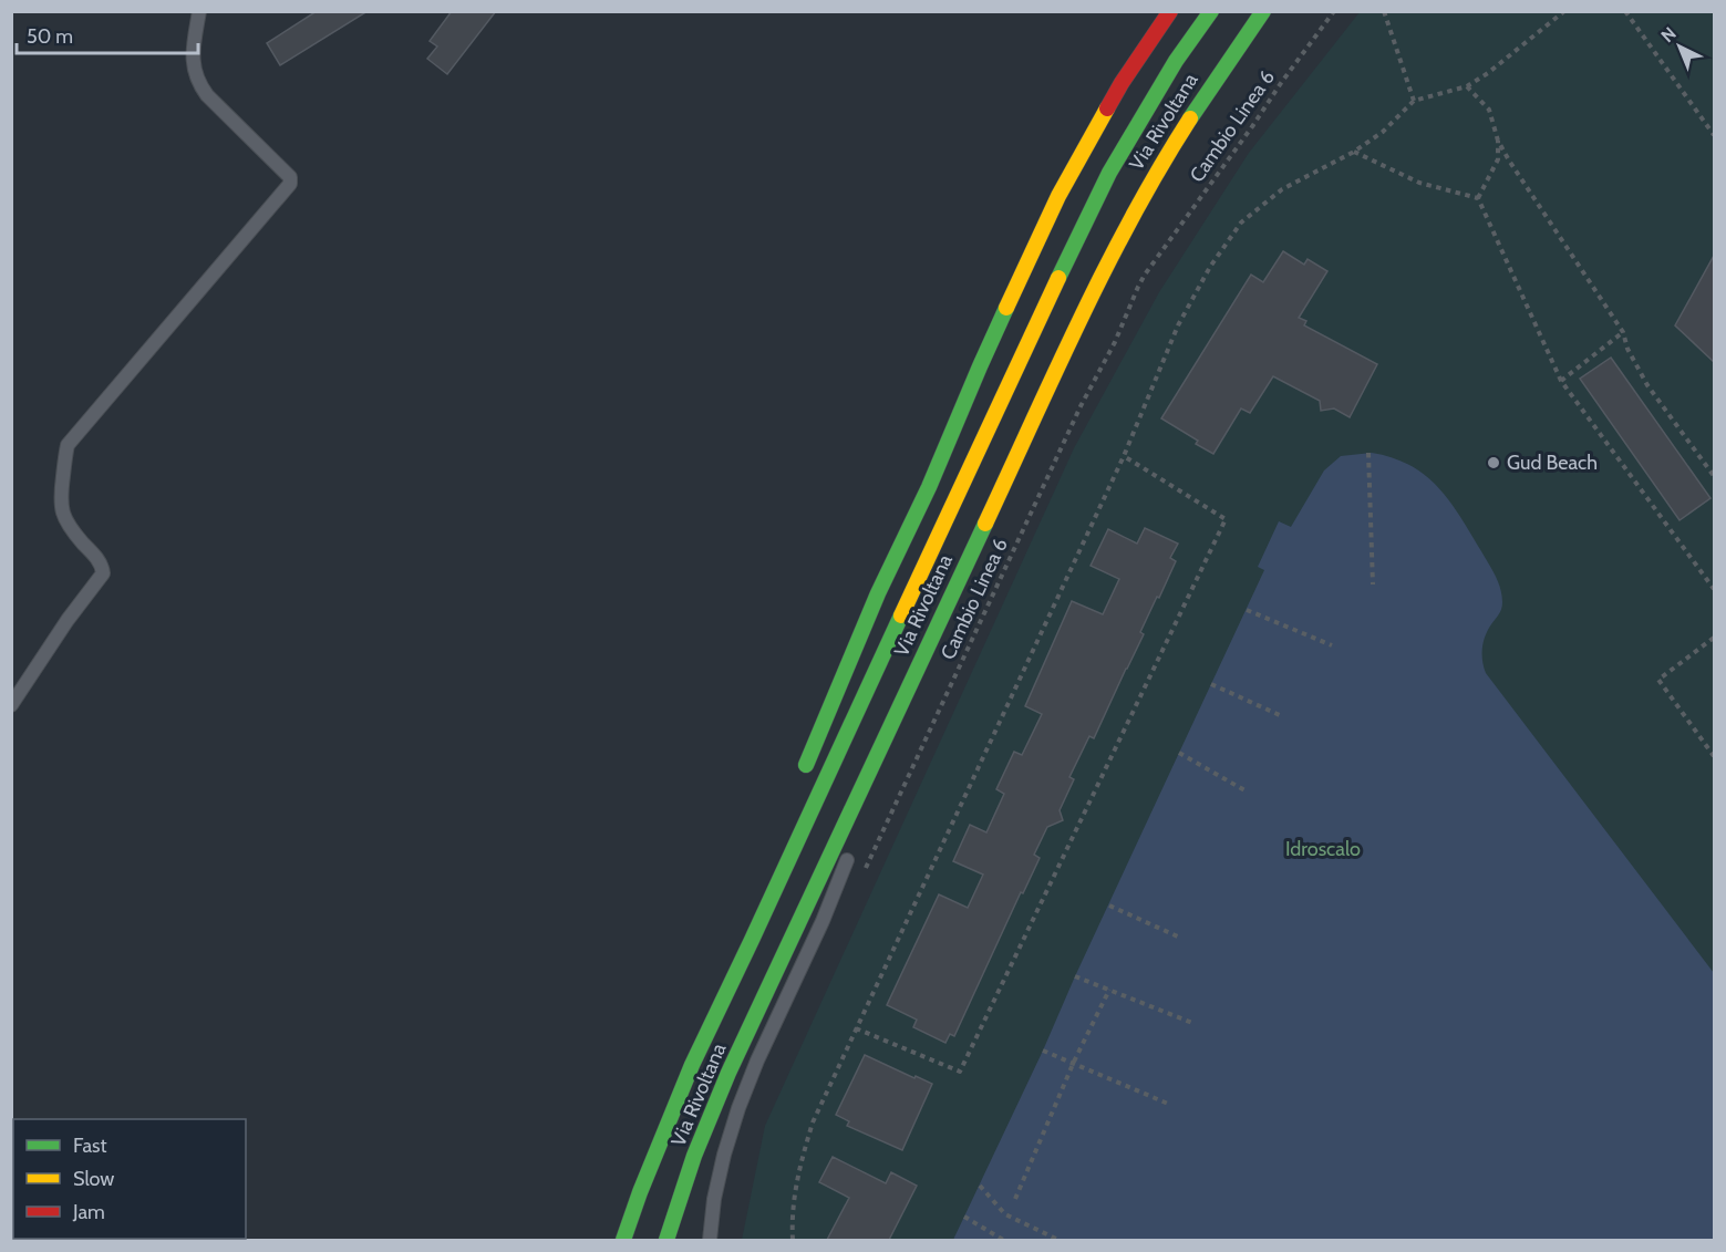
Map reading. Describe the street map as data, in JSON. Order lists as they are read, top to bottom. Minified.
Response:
{"streets":{"highway":["Via Rivoltana"],"path":["Cambio Linea 6"]},"parks":["Idroscalo"],"places":["Gud Beach"],"legend":["Fast","Slow","Jam"],"scale_bar":"50 m","north":"top left"}
